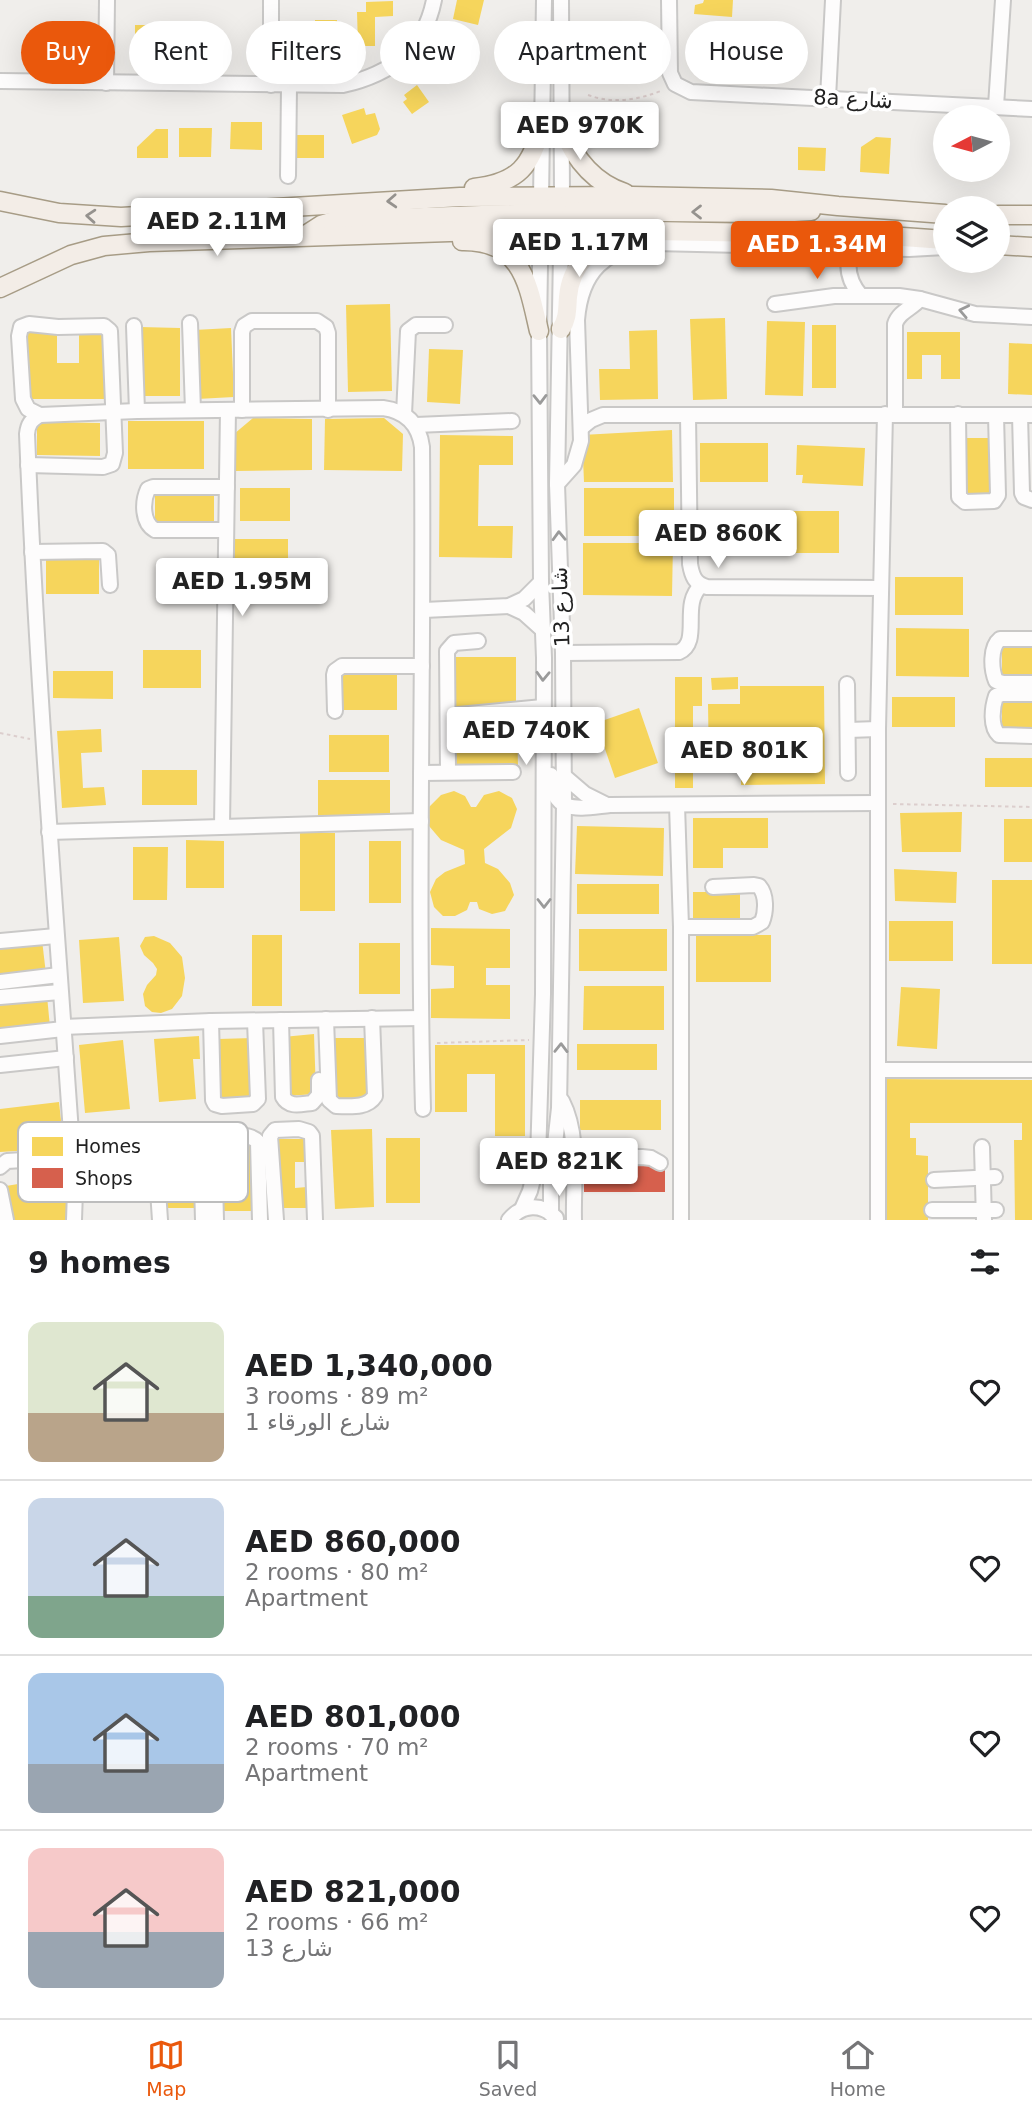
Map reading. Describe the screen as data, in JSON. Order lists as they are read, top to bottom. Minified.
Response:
{"streets":{"street":["8a شارع","شارع 13"]},"legend":["Homes","Shops"],"north":"left","page":{"chip":["Buy","Rent","Filters","New","Apartment","House"],"price":["AED 970K","AED 2.11M","AED 1.17M","AED 1.34M","AED 860K","AED 1.95M","AED 740K","AED 801K","AED 821K"],"heading":"9 homes","list":[{"name":"AED 1,340,000","note":"3 rooms · 89 m² · شارع الورقاء 1"},{"name":"AED 860,000","note":"2 rooms · 80 m² · Apartment"},{"name":"AED 801,000","note":"2 rooms · 70 m² · Apartment"},{"name":"AED 821,000","note":"2 rooms · 66 m² · شارع 13"}],"tabs":["Map","Saved","Home"]}}
